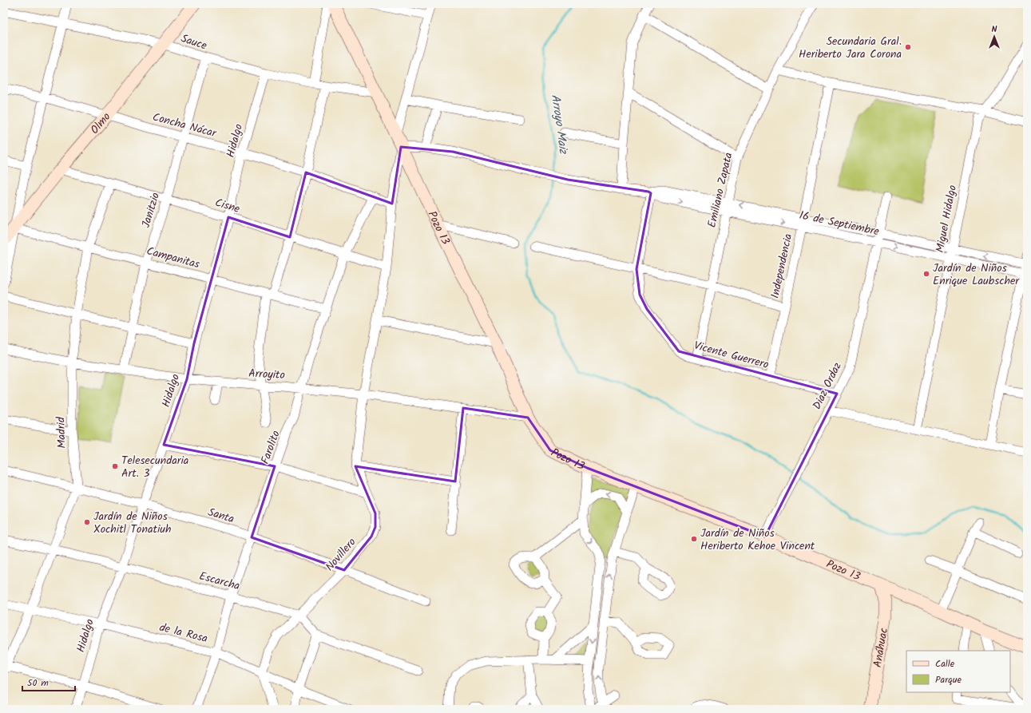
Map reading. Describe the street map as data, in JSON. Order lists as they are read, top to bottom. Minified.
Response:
{"streets":{"main road":["Olmo","Pozo 13","Anáhuac"],"street":["Sauce","Concha Nácar","Hidalgo","Emiliano Zapata","Cisne","Janitzio","Miguel Hidalgo","16 de Septiembre","Campanitas","Independencia","Vicente Guerrero","Arroyito","Diaz Ordaz","Madrid","Farolito","Santa","Novillero","Escarcha","de la Rosa"]},"crossings":[["Sauce","Olmo"],["Sauce","Hidalgo"],["Sauce","Janitzio"],["Sauce","Pozo 13"],["Olmo","Concha Nácar"],["Olmo","Cisne"],["Olmo","Campanitas"],["Concha Nácar","Hidalgo"],["Concha Nácar","Janitzio"],["Concha Nácar","Farolito"],["Concha Nácar","Novillero"],["Hidalgo","Cisne"],["Hidalgo","Campanitas"],["Hidalgo","Arroyito"],["Hidalgo","Santa"],["Hidalgo","Escarcha"],["Hidalgo","de la Rosa"],["Emiliano Zapata","16 de Septiembre"],["Emiliano Zapata","Vicente Guerrero"],["Cisne","Janitzio"],["Cisne","Madrid"],["Cisne","Farolito"],["Cisne","Novillero"],["Janitzio","Campanitas"],["Janitzio","Arroyito"],["Miguel Hidalgo","16 de Septiembre"],["16 de Septiembre","Pozo 13"],["16 de Septiembre","Independencia"],["16 de Septiembre","Vicente Guerrero"],["16 de Septiembre","Diaz Ordaz"],["16 de Septiembre","Novillero"],["Pozo 13","Arroyito"],["Pozo 13","Diaz Ordaz"],["Pozo 13","Novillero"],["Pozo 13","Anáhuac"],["Campanitas","Madrid"],["Campanitas","Farolito"],["Independencia","Vicente Guerrero"],["Vicente Guerrero","Diaz Ordaz"],["Arroyito","Madrid"],["Arroyito","Farolito"],["Arroyito","Novillero"],["Madrid","Santa"],["Madrid","Escarcha"],["Madrid","de la Rosa"],["Farolito","Santa"],["Farolito","Escarcha"],["Farolito","de la Rosa"],["Santa","Novillero"],["Novillero","Escarcha"],["Novillero","de la Rosa"]],"water":["Arroyo Maiz"],"places":["Secundaria Gral. Heriberto Jara Corona","Jardín de Niños Enrique Laubscher","Telesecundaria Art. 3","Jardín de Niños Xochitl Tonatiuh","Jardín de Niños Heriberto Kehoe Vincent"],"legend":["Calle","Parque"],"scale_bar":"50 m","north":"top"}
